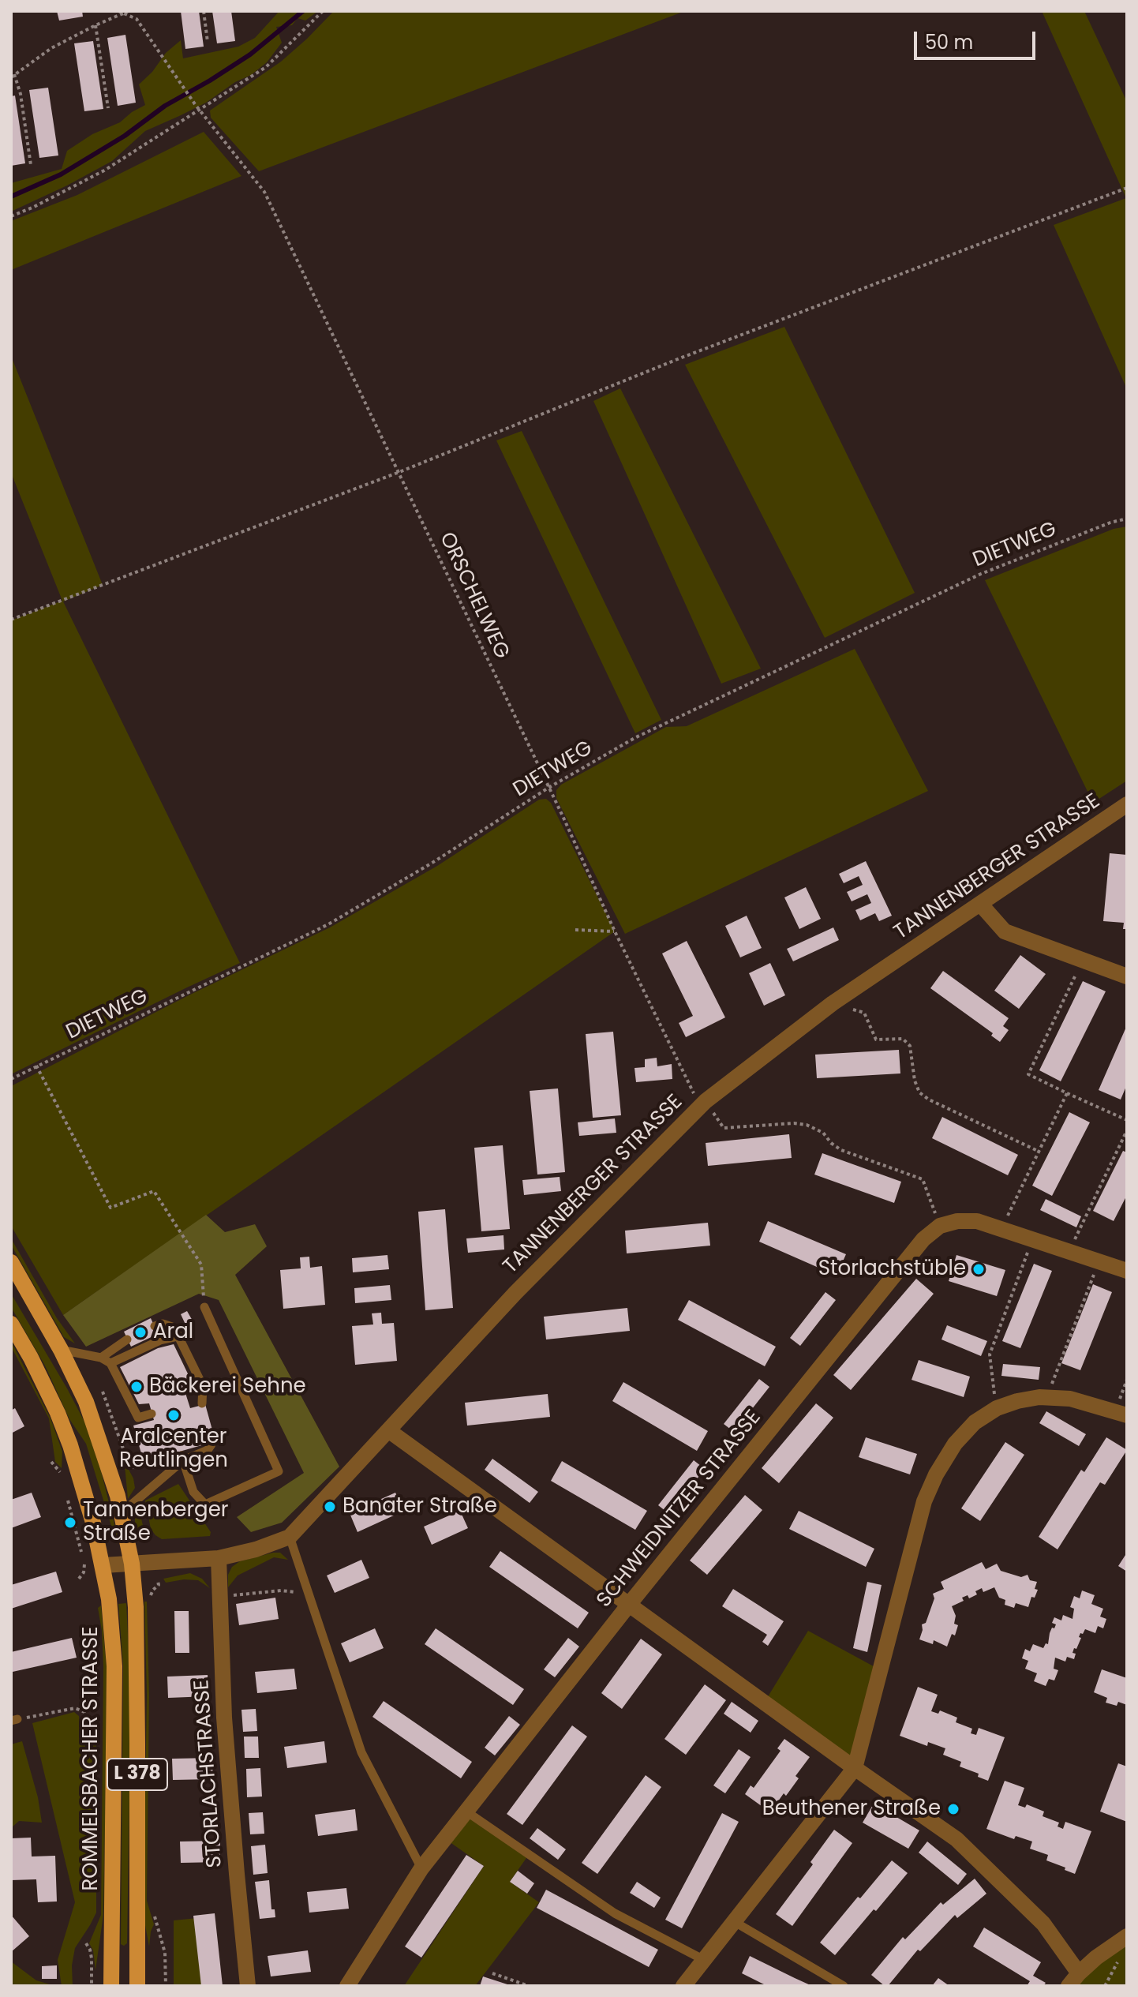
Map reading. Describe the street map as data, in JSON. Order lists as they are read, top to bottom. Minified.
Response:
{"streets":{"main road":["ROMMELSBACHER STRASSE","L 378"],"street":["TANNENBERGER STRASSE","SCHWEIDNITZER STRASSE","STORLACHSTRASSE"],"path":["DIETWEG","ORSCHELWEG"]},"crossings":[["DIETWEG","ORSCHELWEG"],["ORSCHELWEG","TANNENBERGER STRASSE"],["ORSCHELWEG","SCHWEIDNITZER STRASSE"],["TANNENBERGER STRASSE","ROMMELSBACHER STRASSE"],["TANNENBERGER STRASSE","STORLACHSTRASSE"],["TANNENBERGER STRASSE","L 378"]],"places":["Storlachstüble","Aral","Bäckerei Sehne","Aralcenter Reutlingen","Banater Straße","Tannenberger Straße","Beuthener Straße"],"scale_bar":"50 m"}
